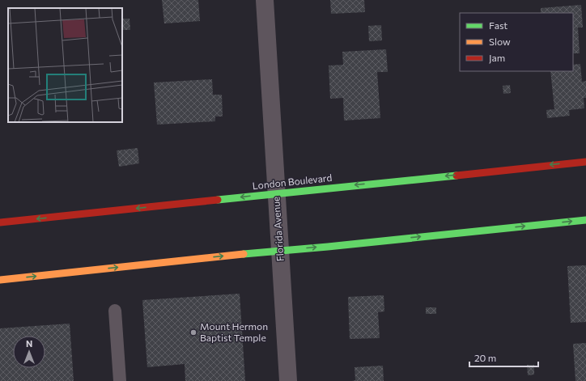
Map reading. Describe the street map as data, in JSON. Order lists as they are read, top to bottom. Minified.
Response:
{"streets":{"main road":["London Boulevard"],"street":["Florida Avenue"]},"crossings":[["London Boulevard","Florida Avenue"]],"places":["Mount Hermon Baptist Temple"],"legend":["Fast","Slow","Jam"],"scale_bar":"20 m","north":"top"}
